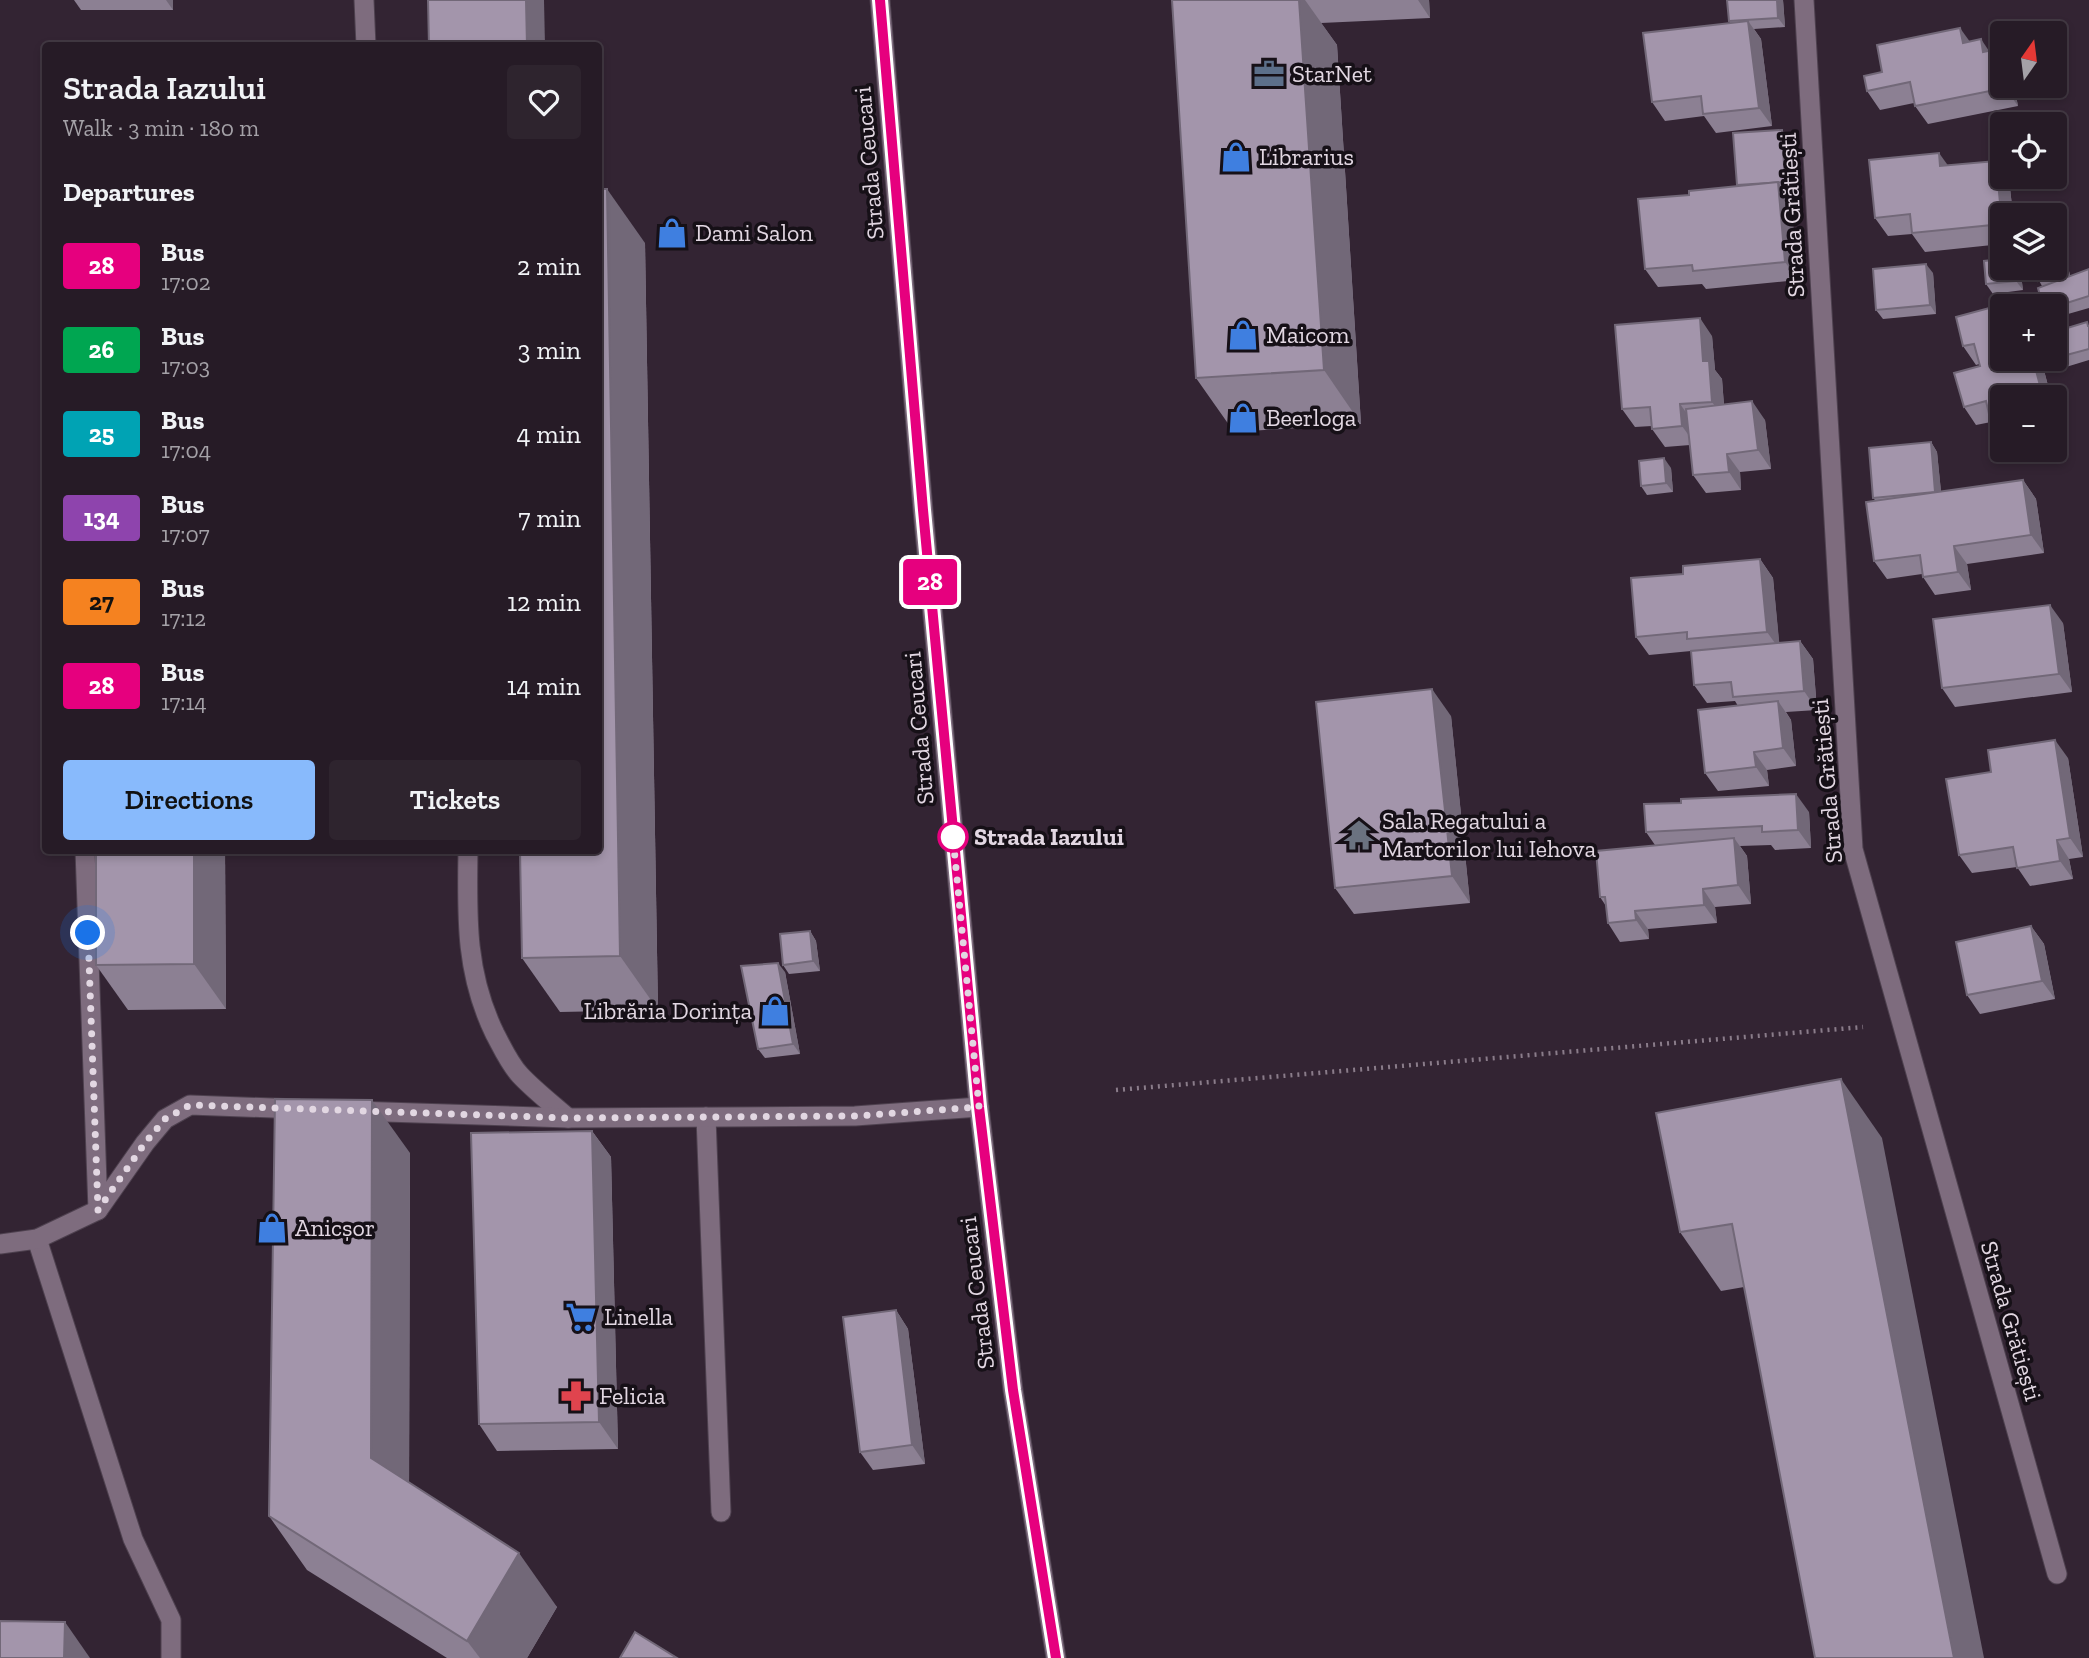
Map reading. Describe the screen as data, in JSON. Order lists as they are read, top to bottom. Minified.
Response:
{"streets":{"street":["Strada Ceucari","Strada Grătiești"]},"places":{"office":["StarNet"],"shop":["Librarius","Dami Salon","Maicom","Beerloga","Librăria Dorința","Anicșor"],"temple":["Sala Regatului a Martorilor lui Iehova"],"other":["Strada Iazului"],"supermarket":["Linella"],"pharmacy":["Felicia"]},"lines":["bus line 28"],"north":"top","page":{"on_map":"28","map_buttons":["+","−"],"heading":[["Strada Iazului","Walk · 3 min · 180 m"],"Departures"],"list":[{"mark":"28","name":"Bus","note":"17:02","value":"2 min"},{"mark":"26","name":"Bus","note":"17:03","value":"3 min"},{"mark":"25","name":"Bus","note":"17:04","value":"4 min"},{"mark":"134","name":"Bus","note":"17:07","value":"7 min"},{"mark":"27","name":"Bus","note":"17:12","value":"12 min"},{"mark":"28","name":"Bus","note":"17:14","value":"14 min"}],"buttons":["Directions","Tickets"]}}
